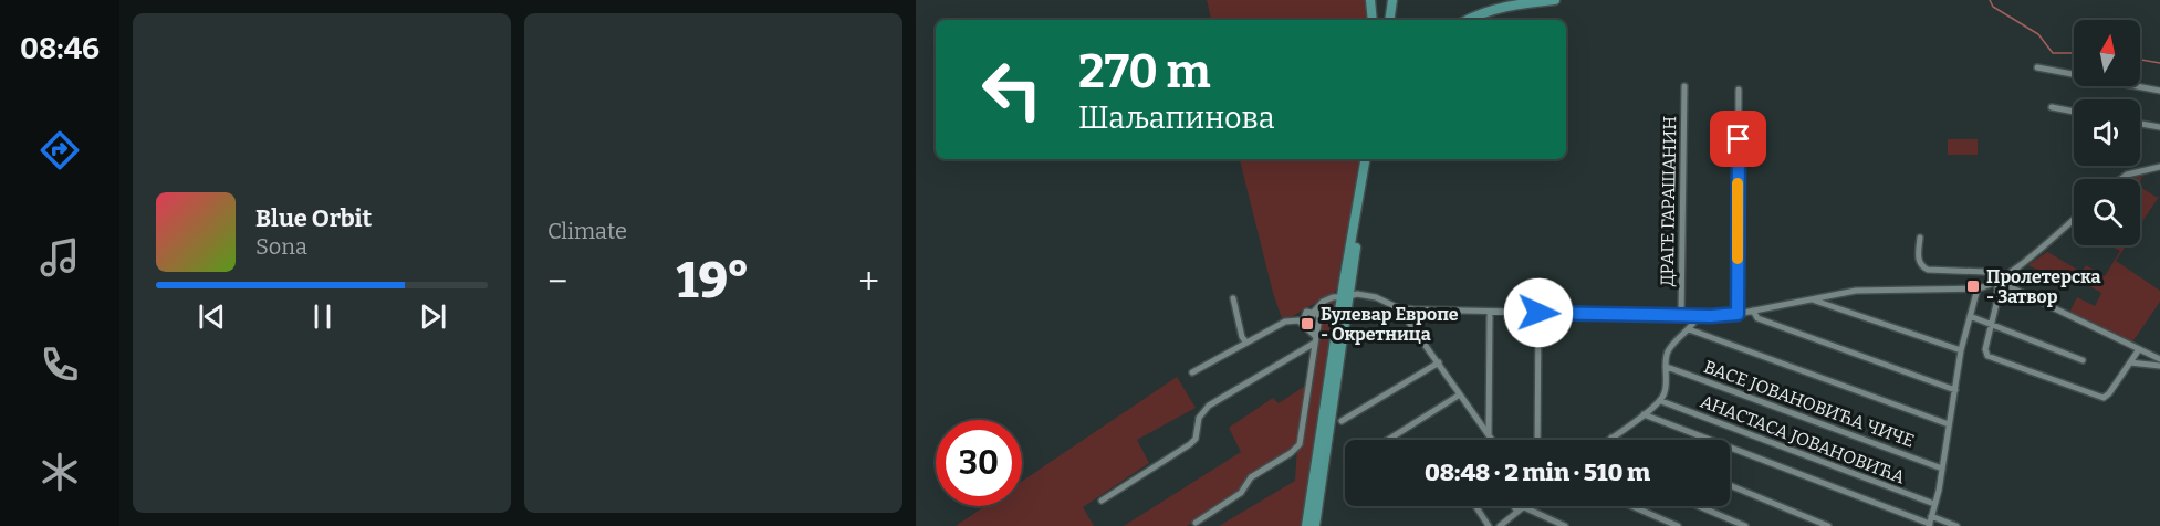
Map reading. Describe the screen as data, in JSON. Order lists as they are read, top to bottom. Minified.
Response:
{"streets":{"street":["ДРАГЕ ГАРАШАНИН","ВАСЕ ЈОВАНОВИЋА ЧИЧЕ","АНАСТАСА ЈОВАНОВИЋА"]},"places":{"transit":["Пролетерска - Затвор","Булевар Европе - Окретница"]},"north":"top","page":{"tabs":"08:46","tile":"Climate","turn":["270 m","Шаљапинова"],"song":["Blue Orbit","Sona"],"heat":["−","19°","+"],"limit":"30","trip":"08:48 · 2 min · 510 m"}}
